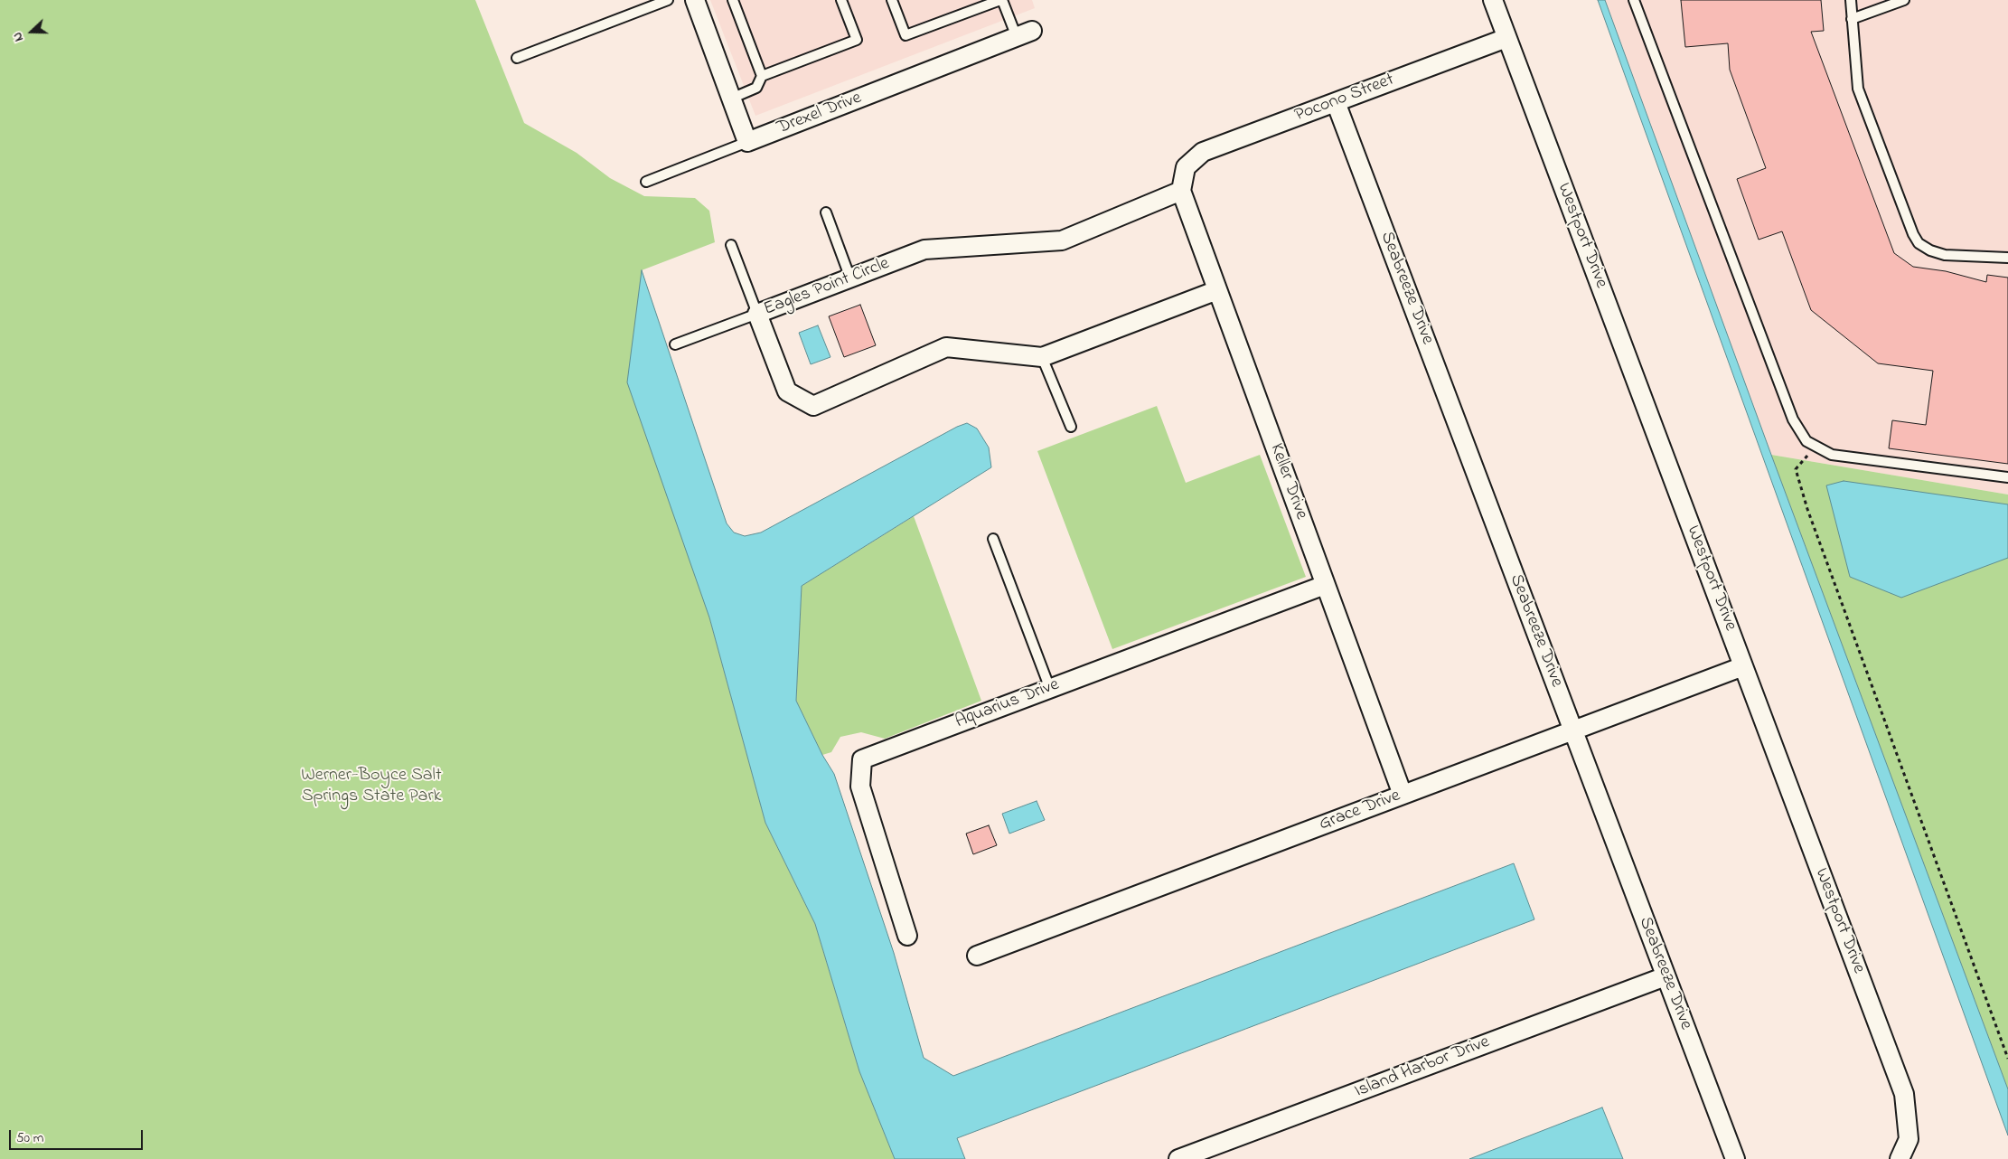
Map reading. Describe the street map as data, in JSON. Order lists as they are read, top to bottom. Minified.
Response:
{"streets":{"street":["Pocono Street","Drexel Drive","Westport Drive","Eagles Point Circle","Seabreeze Drive","Keller Drive","Aquarius Drive","Grace Drive","Island Harbor Drive"]},"crossings":[["Pocono Street","Westport Drive"],["Pocono Street","Eagles Point Circle"],["Pocono Street","Seabreeze Drive"],["Pocono Street","Keller Drive"],["Westport Drive","Grace Drive"],["Eagles Point Circle","Keller Drive"],["Seabreeze Drive","Grace Drive"],["Seabreeze Drive","Island Harbor Drive"],["Keller Drive","Aquarius Drive"],["Keller Drive","Grace Drive"]],"parks":["Werner-Boyce Salt Springs State Park"],"scale_bar":"50 m","north":"left"}
